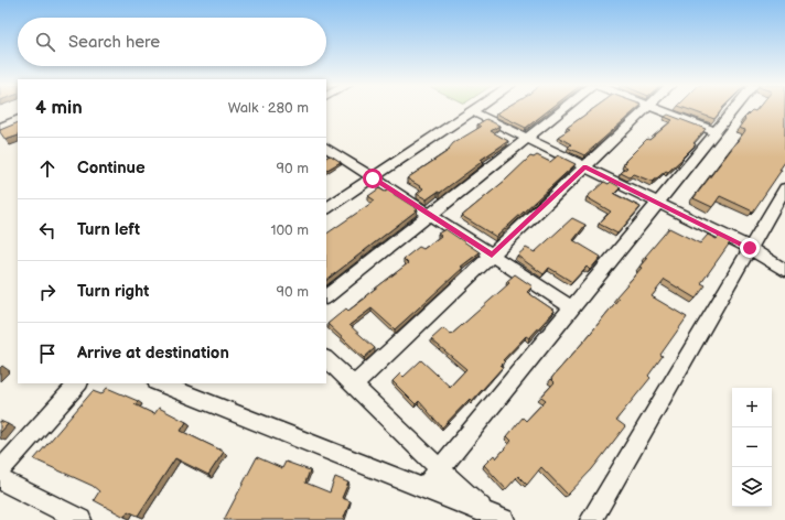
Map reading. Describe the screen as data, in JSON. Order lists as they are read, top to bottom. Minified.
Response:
{"page":{"search":"Search here","heading":["4 min","Walk · 280 m"],"list":[["Continue","90 m"],["Turn left","100 m"],["Turn right","90 m"],"Arrive at destination"],"map_buttons":["+","−"]}}
